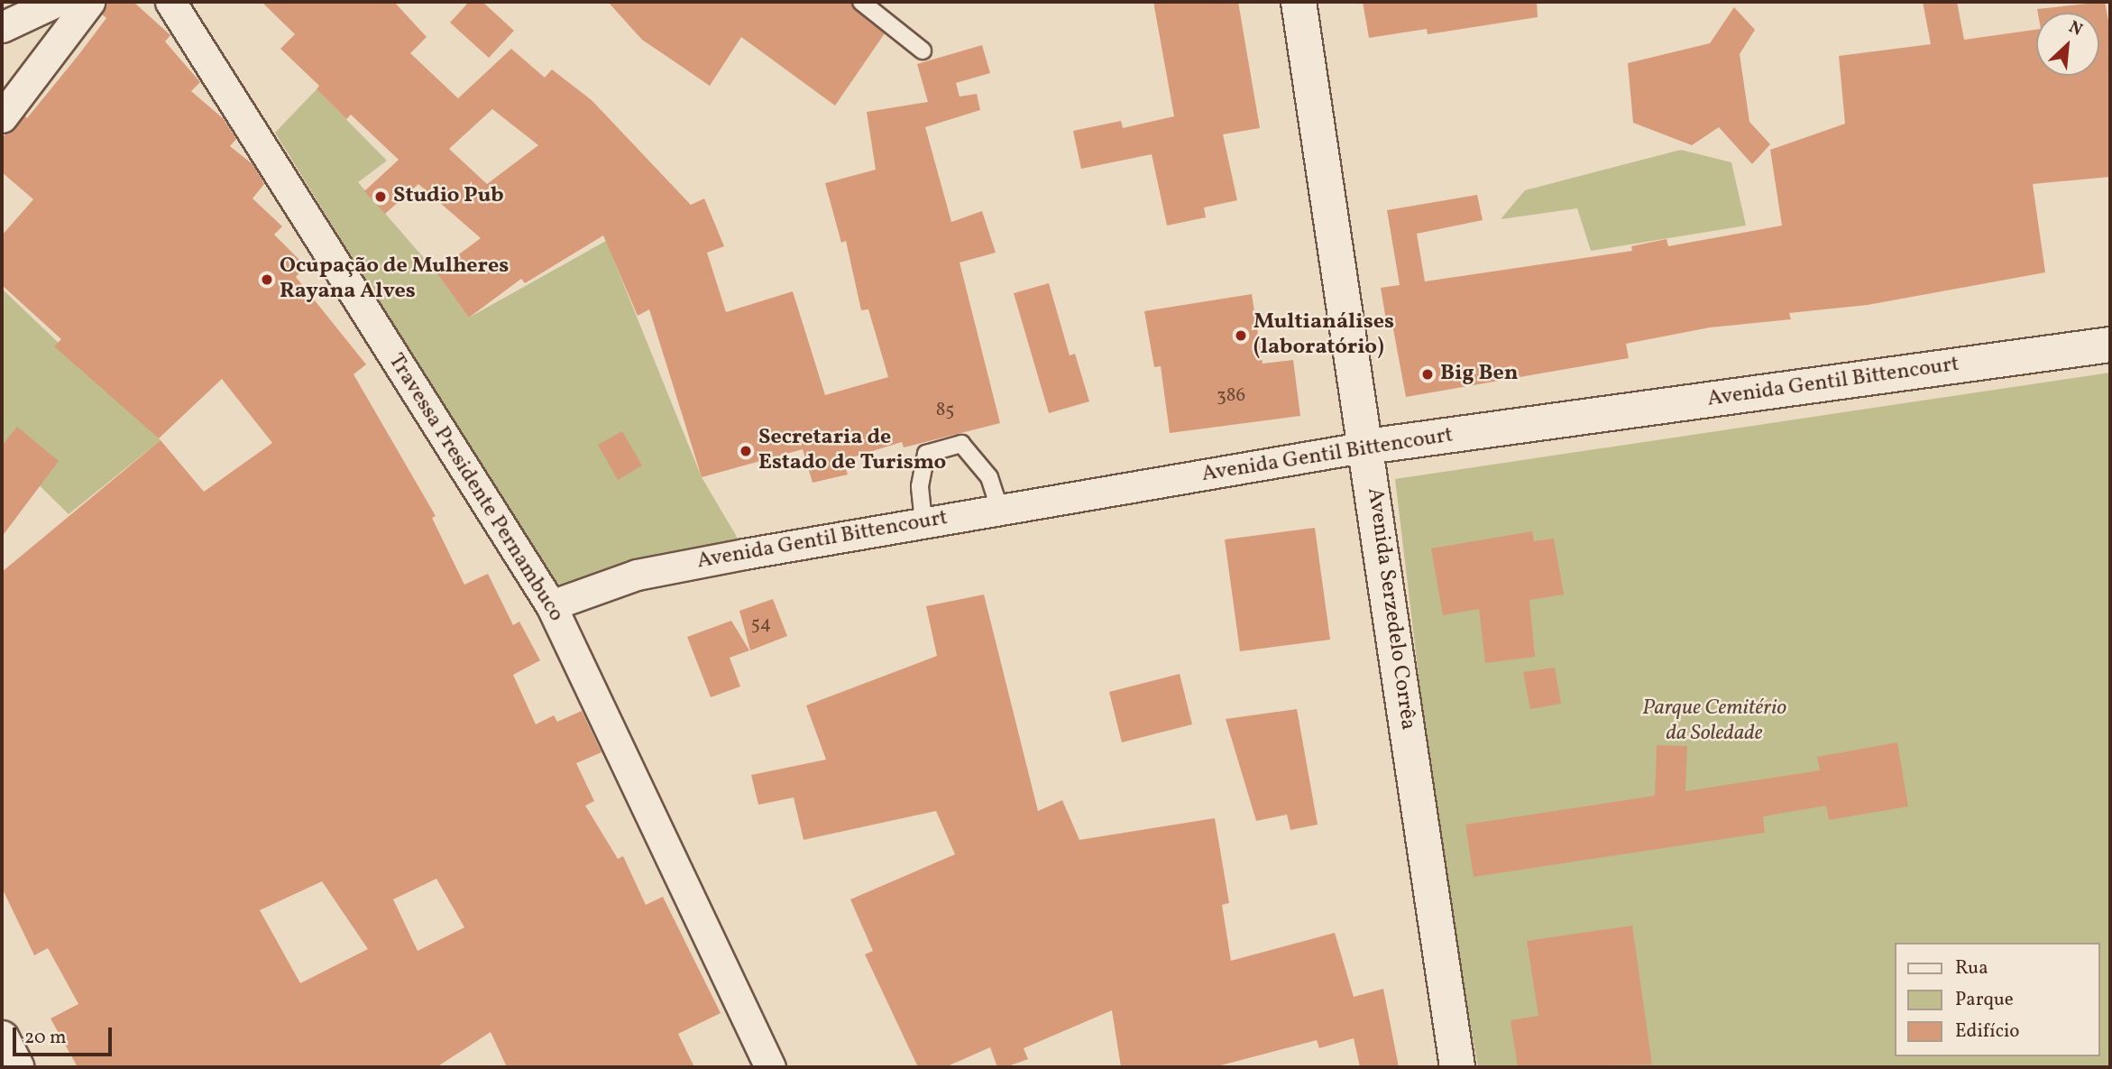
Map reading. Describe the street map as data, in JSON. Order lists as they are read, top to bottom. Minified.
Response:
{"streets":{"main road":["Avenida Gentil Bittencourt","Avenida Serzedelo Corrêa"],"street":["Travessa Presidente Pernambuco"]},"crossings":[["Avenida Gentil Bittencourt","Travessa Presidente Pernambuco"],["Avenida Gentil Bittencourt","Avenida Serzedelo Corrêa"]],"parks":["Parque Cemitério da Soledade"],"places":["Studio Pub","Ocupação de Mulheres Rayana Alves","Multianálises (laboratório)","Big Ben","Secretaria de Estado de Turismo"],"house_numbers":["386","85","54"],"legend":["Rua","Parque","Edifício"],"scale_bar":"20 m","north":"top right"}
